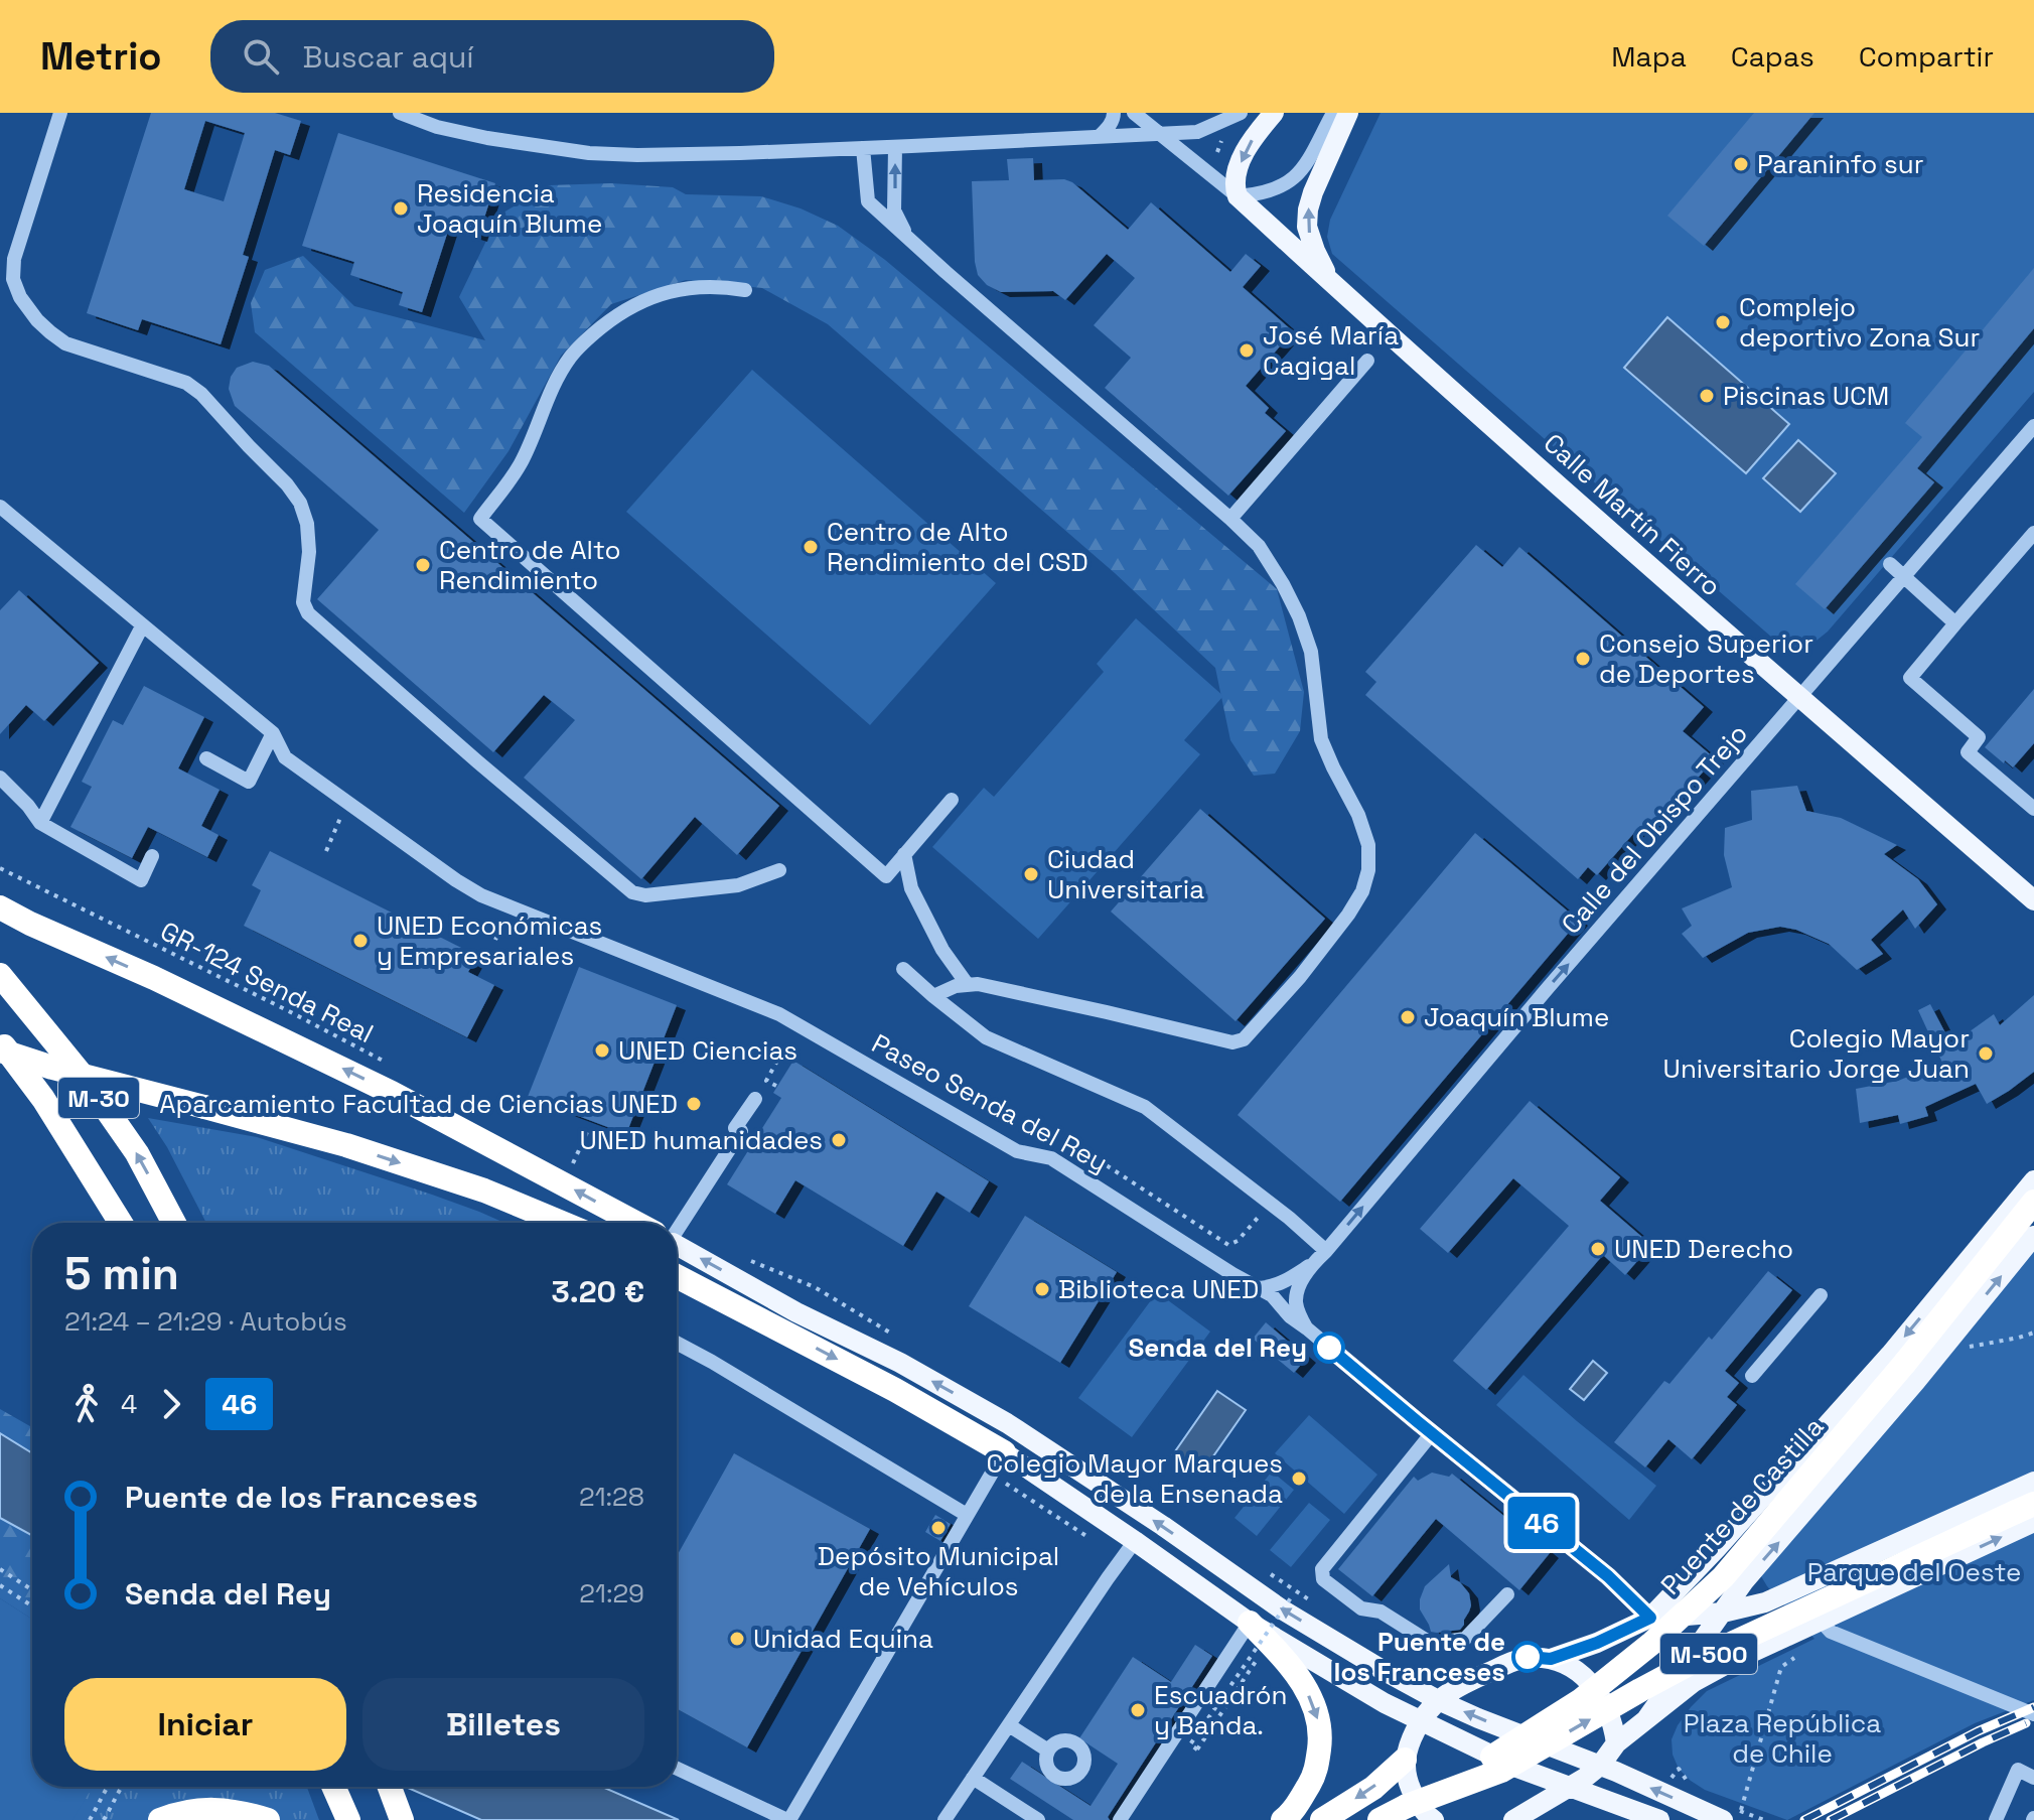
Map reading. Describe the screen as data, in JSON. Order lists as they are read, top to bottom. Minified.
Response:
{"streets":{"highway":["M-30","Puente de Castilla","M-500"],"main road":["Calle Martín Fierro"],"street":["Calle del Obispo Trejo","Paseo Senda del Rey"],"path":["GR-124 Senda Real"]},"crossings":[["Calle Martín Fierro","Calle del Obispo Trejo"],["Calle del Obispo Trejo","Paseo Senda del Rey"],["Puente de Castilla","M-500"]],"one_way":["Calle del Obispo Trejo"],"parks":["Parque del Oeste","Plaza República de Chile"],"places":["Paraninfo sur","Residencia Joaquín Blume","Complejo deportivo Zona Sur","José María Cagigal","Piscinas UCM","Centro de Alto Rendimiento del CSD","Centro de Alto Rendimiento","Consejo Superior de Deportes","Ciudad Universitaria","UNED Económicas y Empresariales","Joaquín Blume","UNED Ciencias","Colegio Mayor Universitario Jorge Juan","Aparcamiento Facultad de Ciencias UNED","UNED humanidades","UNED Derecho","Biblioteca UNED","Senda del Rey","Colegio Mayor Marques de la Ensenada","Depósito Municipal de Vehículos","Unidad Equina","Puente de los Franceses","Escuadrón y Banda."],"lines":["bus line 46"],"page":{"header":"Metrio","search":"Buscar aquí","nav":["Mapa","Capas","Compartir"],"on_map":"46","heading":["5 min","21:24 – 21:29 · Autobús","3.20 €"],"legs":["4","46"],"list":[{"name":"Puente de los Franceses","value":"21:28"},{"name":"Senda del Rey","value":"21:29"}],"buttons":["Iniciar","Billetes"]}}
